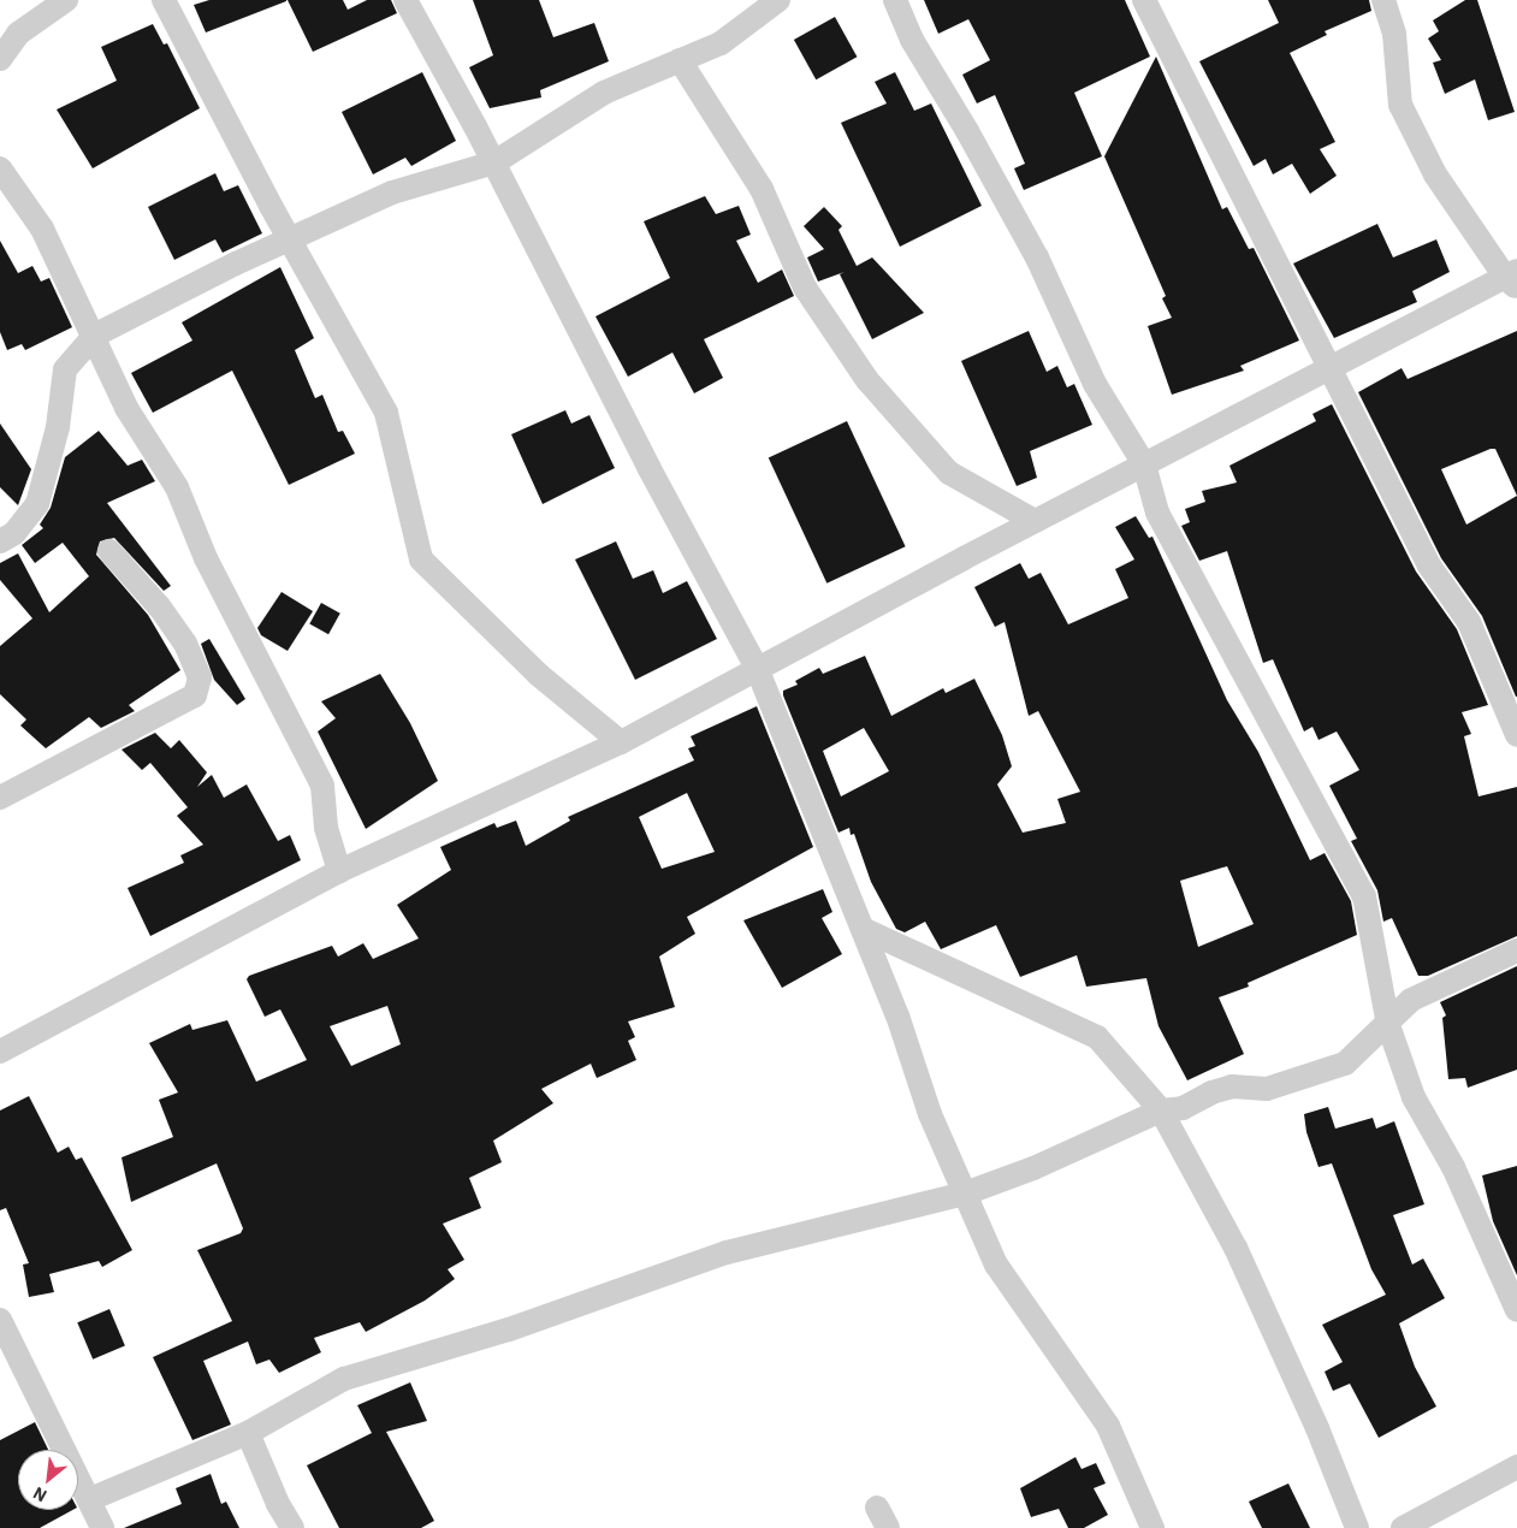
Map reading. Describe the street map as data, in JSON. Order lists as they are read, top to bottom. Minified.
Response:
{"north":"bottom left"}
